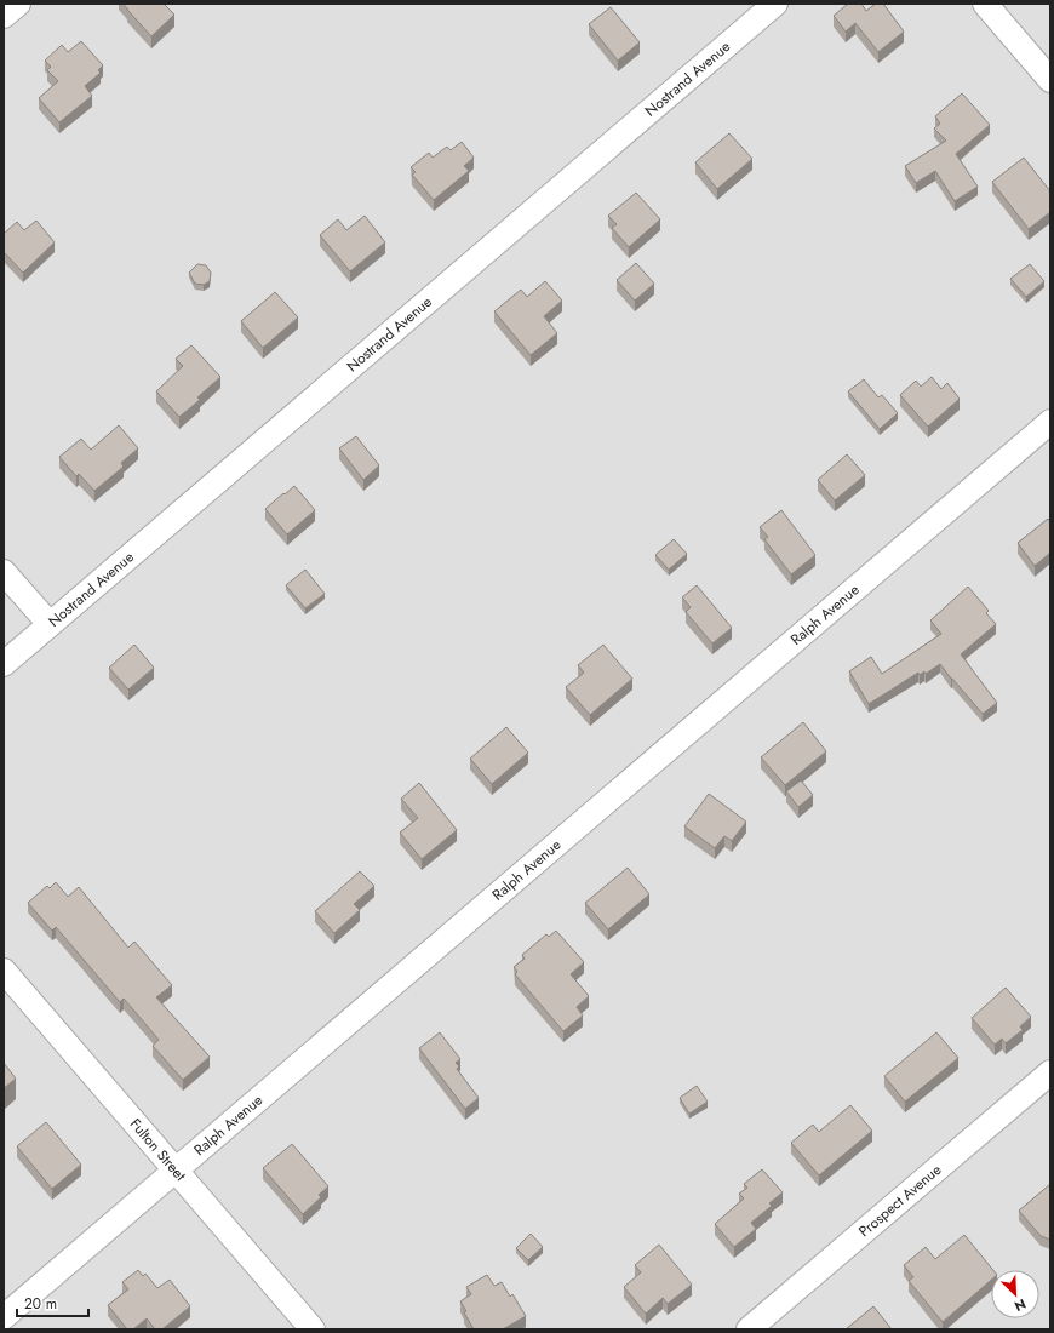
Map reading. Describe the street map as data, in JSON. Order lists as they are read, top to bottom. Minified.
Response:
{"streets":{"street":["Nostrand Avenue","Ralph Avenue","Fulton Street","Prospect Avenue"]},"crossings":[["Ralph Avenue","Fulton Street"]],"scale_bar":"20 m","north":"bottom right"}
